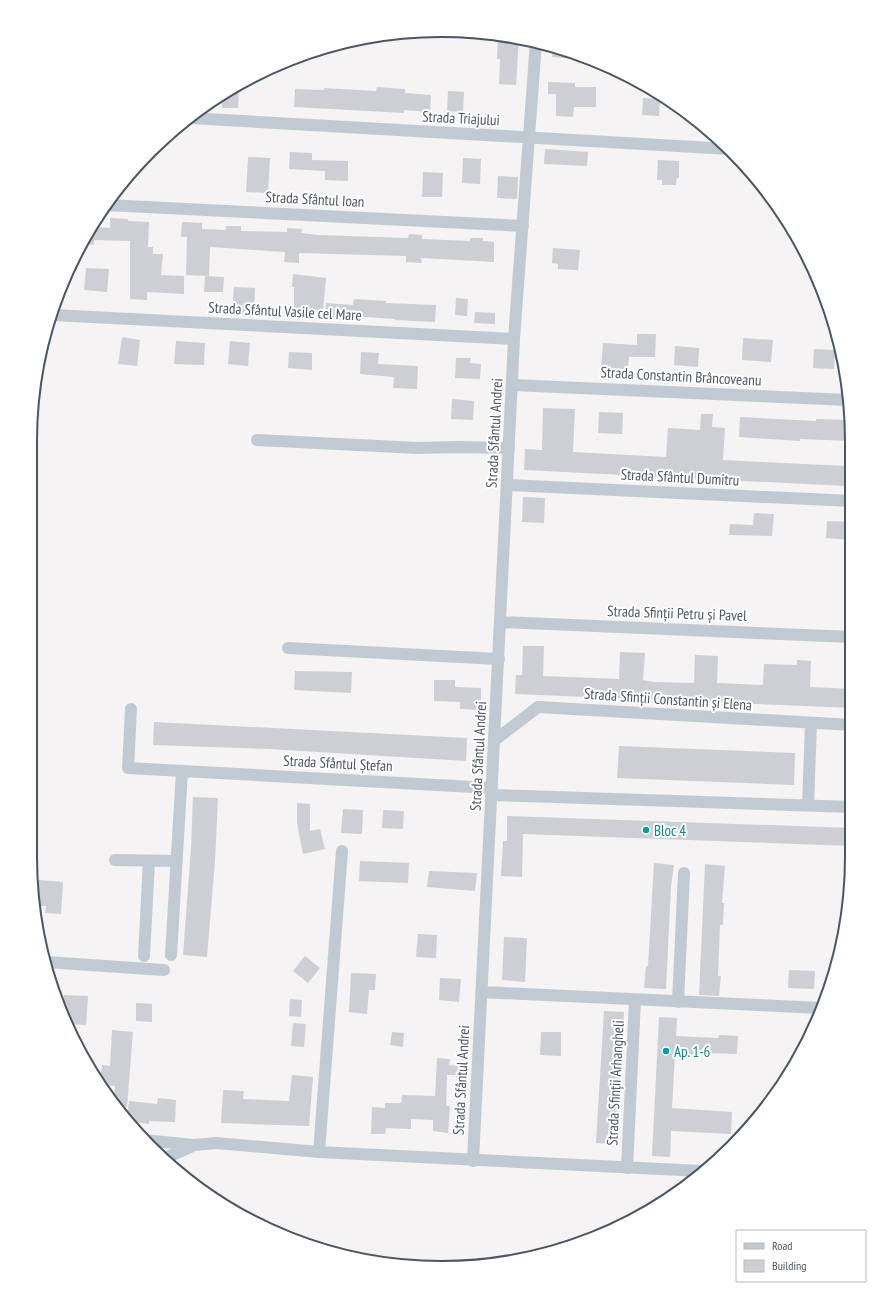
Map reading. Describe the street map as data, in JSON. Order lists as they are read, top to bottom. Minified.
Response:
{"streets":{"street":["Strada Triajului","Strada Sfântul Ioan","Strada Sfântul Vasile cel Mare","Strada Constantin Brâncoveanu","Strada Sfântul Andrei","Strada Sfântul Dumitru","Strada Sfinții Petru și Pavel","Strada Sfinții Constantin și Elena","Strada Sfântul Ștefan","Strada Sfinții Arhangheli"]},"crossings":[["Strada Triajului","Strada Sfântul Andrei"],["Strada Sfântul Ioan","Strada Sfântul Andrei"],["Strada Sfântul Vasile cel Mare","Strada Sfântul Andrei"],["Strada Constantin Brâncoveanu","Strada Sfântul Andrei"],["Strada Sfântul Andrei","Strada Sfântul Dumitru"],["Strada Sfântul Andrei","Strada Sfinții Petru și Pavel"],["Strada Sfântul Andrei","Strada Sfinții Constantin și Elena"],["Strada Sfântul Andrei","Strada Sfântul Ștefan"],["Strada Sfântul Andrei","Strada Sfinții Arhangheli"]],"places":["Bloc 4","Ap. 1-6"],"legend":["Road","Building"]}
